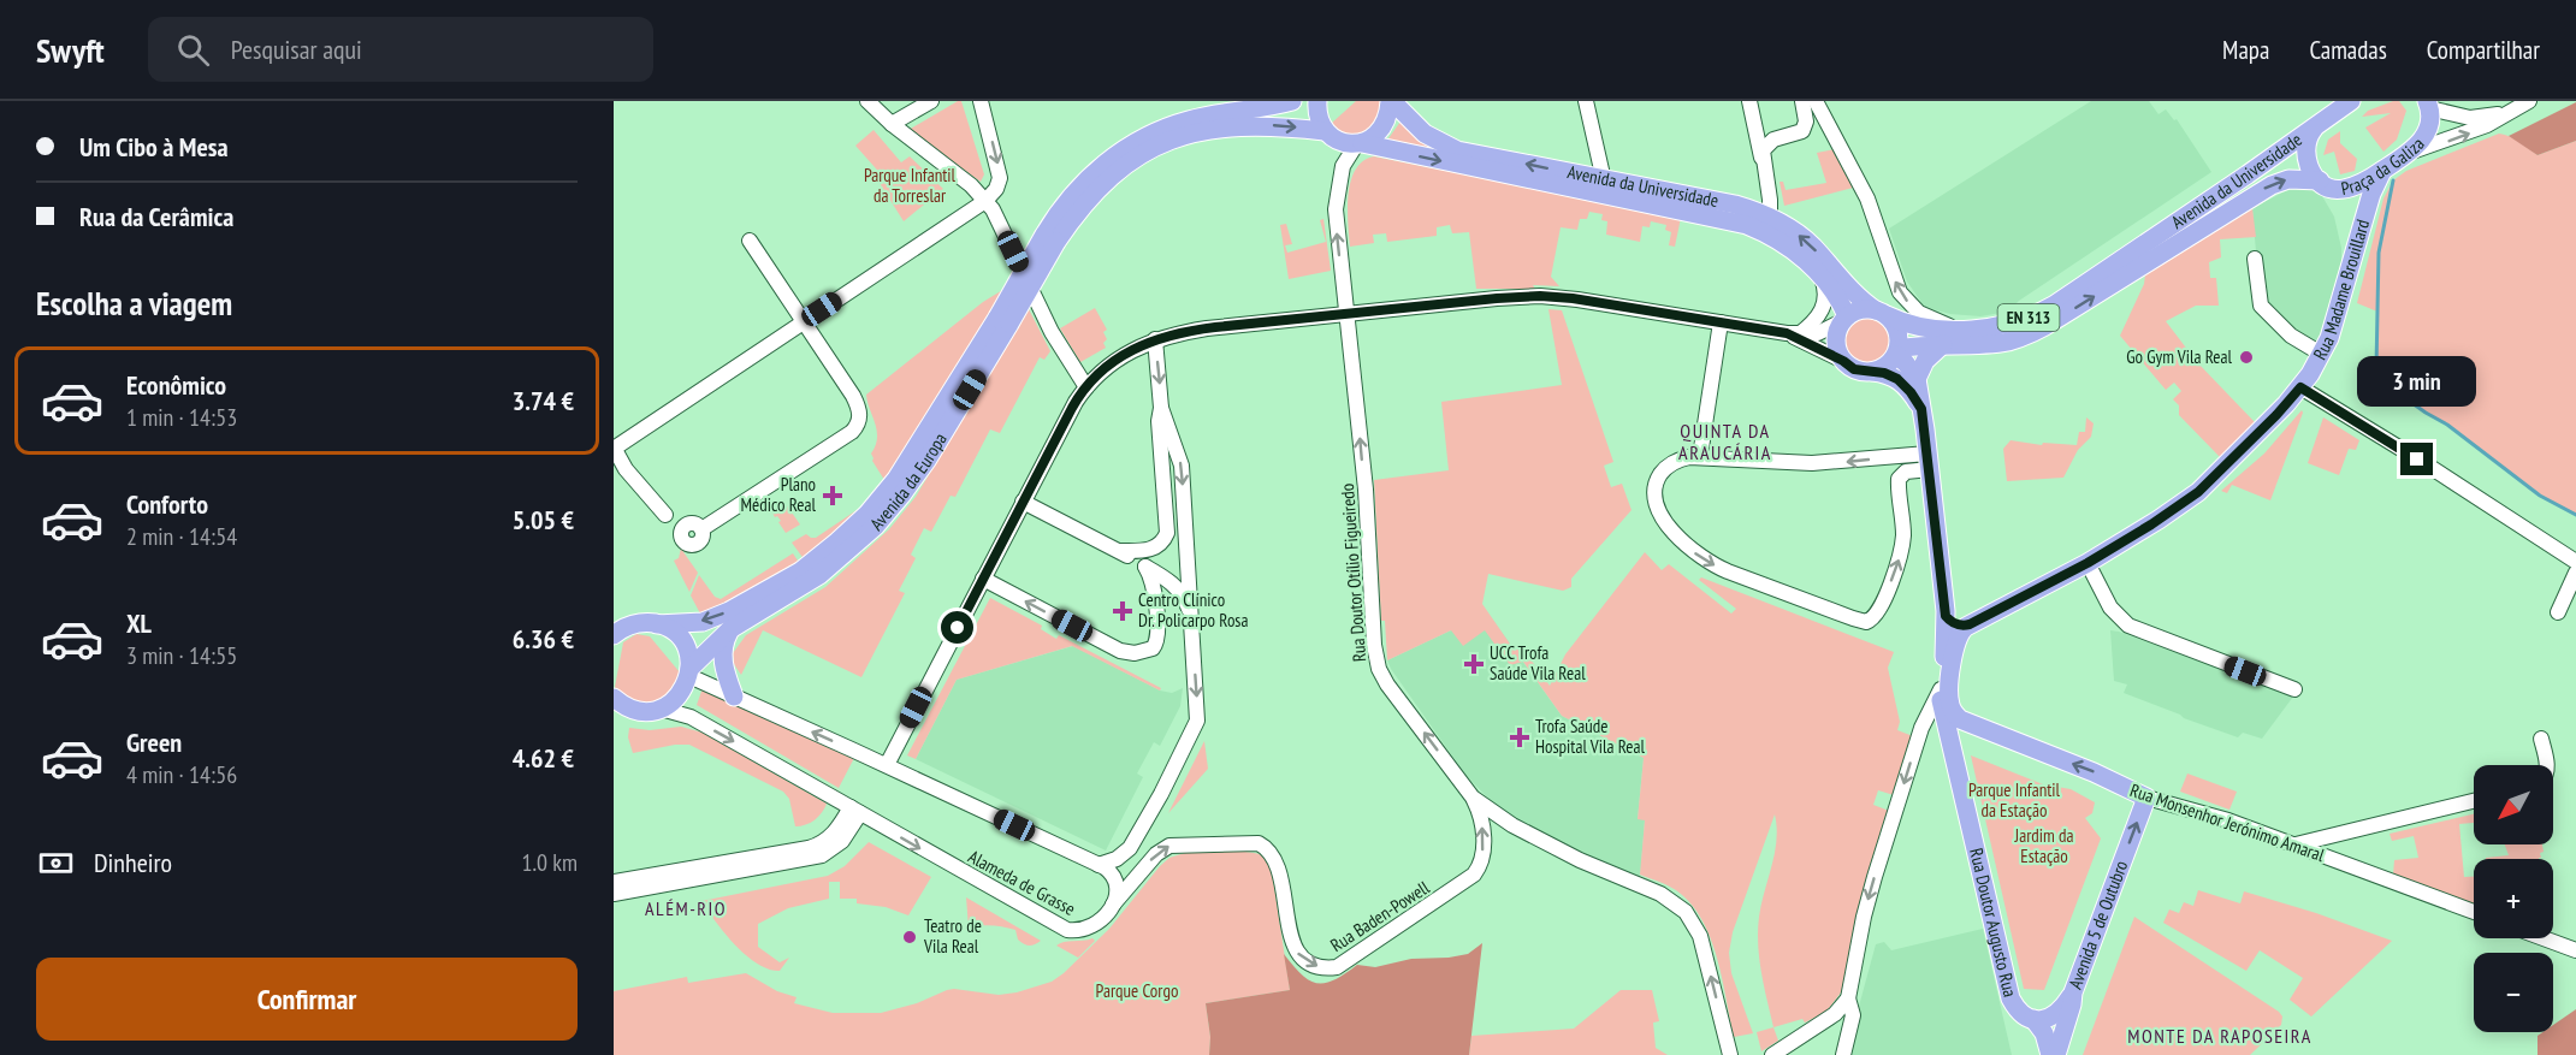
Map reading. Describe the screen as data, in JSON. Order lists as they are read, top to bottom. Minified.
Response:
{"streets":{"main road":["Praça da Galiza","Avenida da Universidade","Rua Madame Brouillard","EN 313","Avenida da Europa","Rua Monsenhor Jerónimo Amaral","Rua Doutor Augusto Rua","Avenida 5 de Outubro"],"street":["Rua Doutor Otílio Figueiredo","Alameda de Grasse","Rua Baden-Powell"]},"crossings":[["Praça da Galiza","Avenida da Universidade"],["Praça da Galiza","Rua Madame Brouillard"],["Praça da Galiza","EN 313"],["Avenida da Universidade","EN 313"],["Avenida da Universidade","Avenida da Europa"],["Avenida da Universidade","Rua Doutor Otílio Figueiredo"],["Avenida da Europa","Alameda de Grasse"],["Rua Doutor Otílio Figueiredo","Rua Baden-Powell"],["Rua Monsenhor Jerónimo Amaral","Avenida 5 de Outubro"],["Alameda de Grasse","Rua Baden-Powell"]],"one_way":["Rua Doutor Otílio Figueiredo","Rua Monsenhor Jerónimo Amaral","Avenida 5 de Outubro"],"districts":["QUINTA DA ARAUCÁRIA","ALÉM-RIO","MONTE DA RAPOSEIRA"],"parks":["Parque Infantil da Torreslar","Parque Infantil da Estação","Jardim da Estação","Parque Corgo"],"places":{"other":["Go Gym Vila Real","Teatro de Vila Real"],"health":["Plano Médico Real","Centro Clínico Dr. Policarpo Rosa","UCC Trofa Saúde Vila Real","Trofa Saúde Hospital Vila Real"]},"north":"bottom left","page":{"header":"Swyft","search":"Pesquisar aqui","nav":["Mapa","Camadas","Compartilhar"],"banner":["Um Cibo à Mesa","Rua da Cerâmica"],"heading":"Escolha a viagem","list":[{"name":"Econômico","note":"1 min · 14:53","value":"3.74 €"},{"name":"Conforto","note":"2 min · 14:54","value":"5.05 €"},{"name":"XL","note":"3 min · 14:55","value":"6.36 €"},{"name":"Green","note":"4 min · 14:56","value":"4.62 €"}],"bubble":"3 min","map_buttons":["+","−"],"pay":["Dinheiro","1.0 km"],"buttons":"Confirmar"}}
